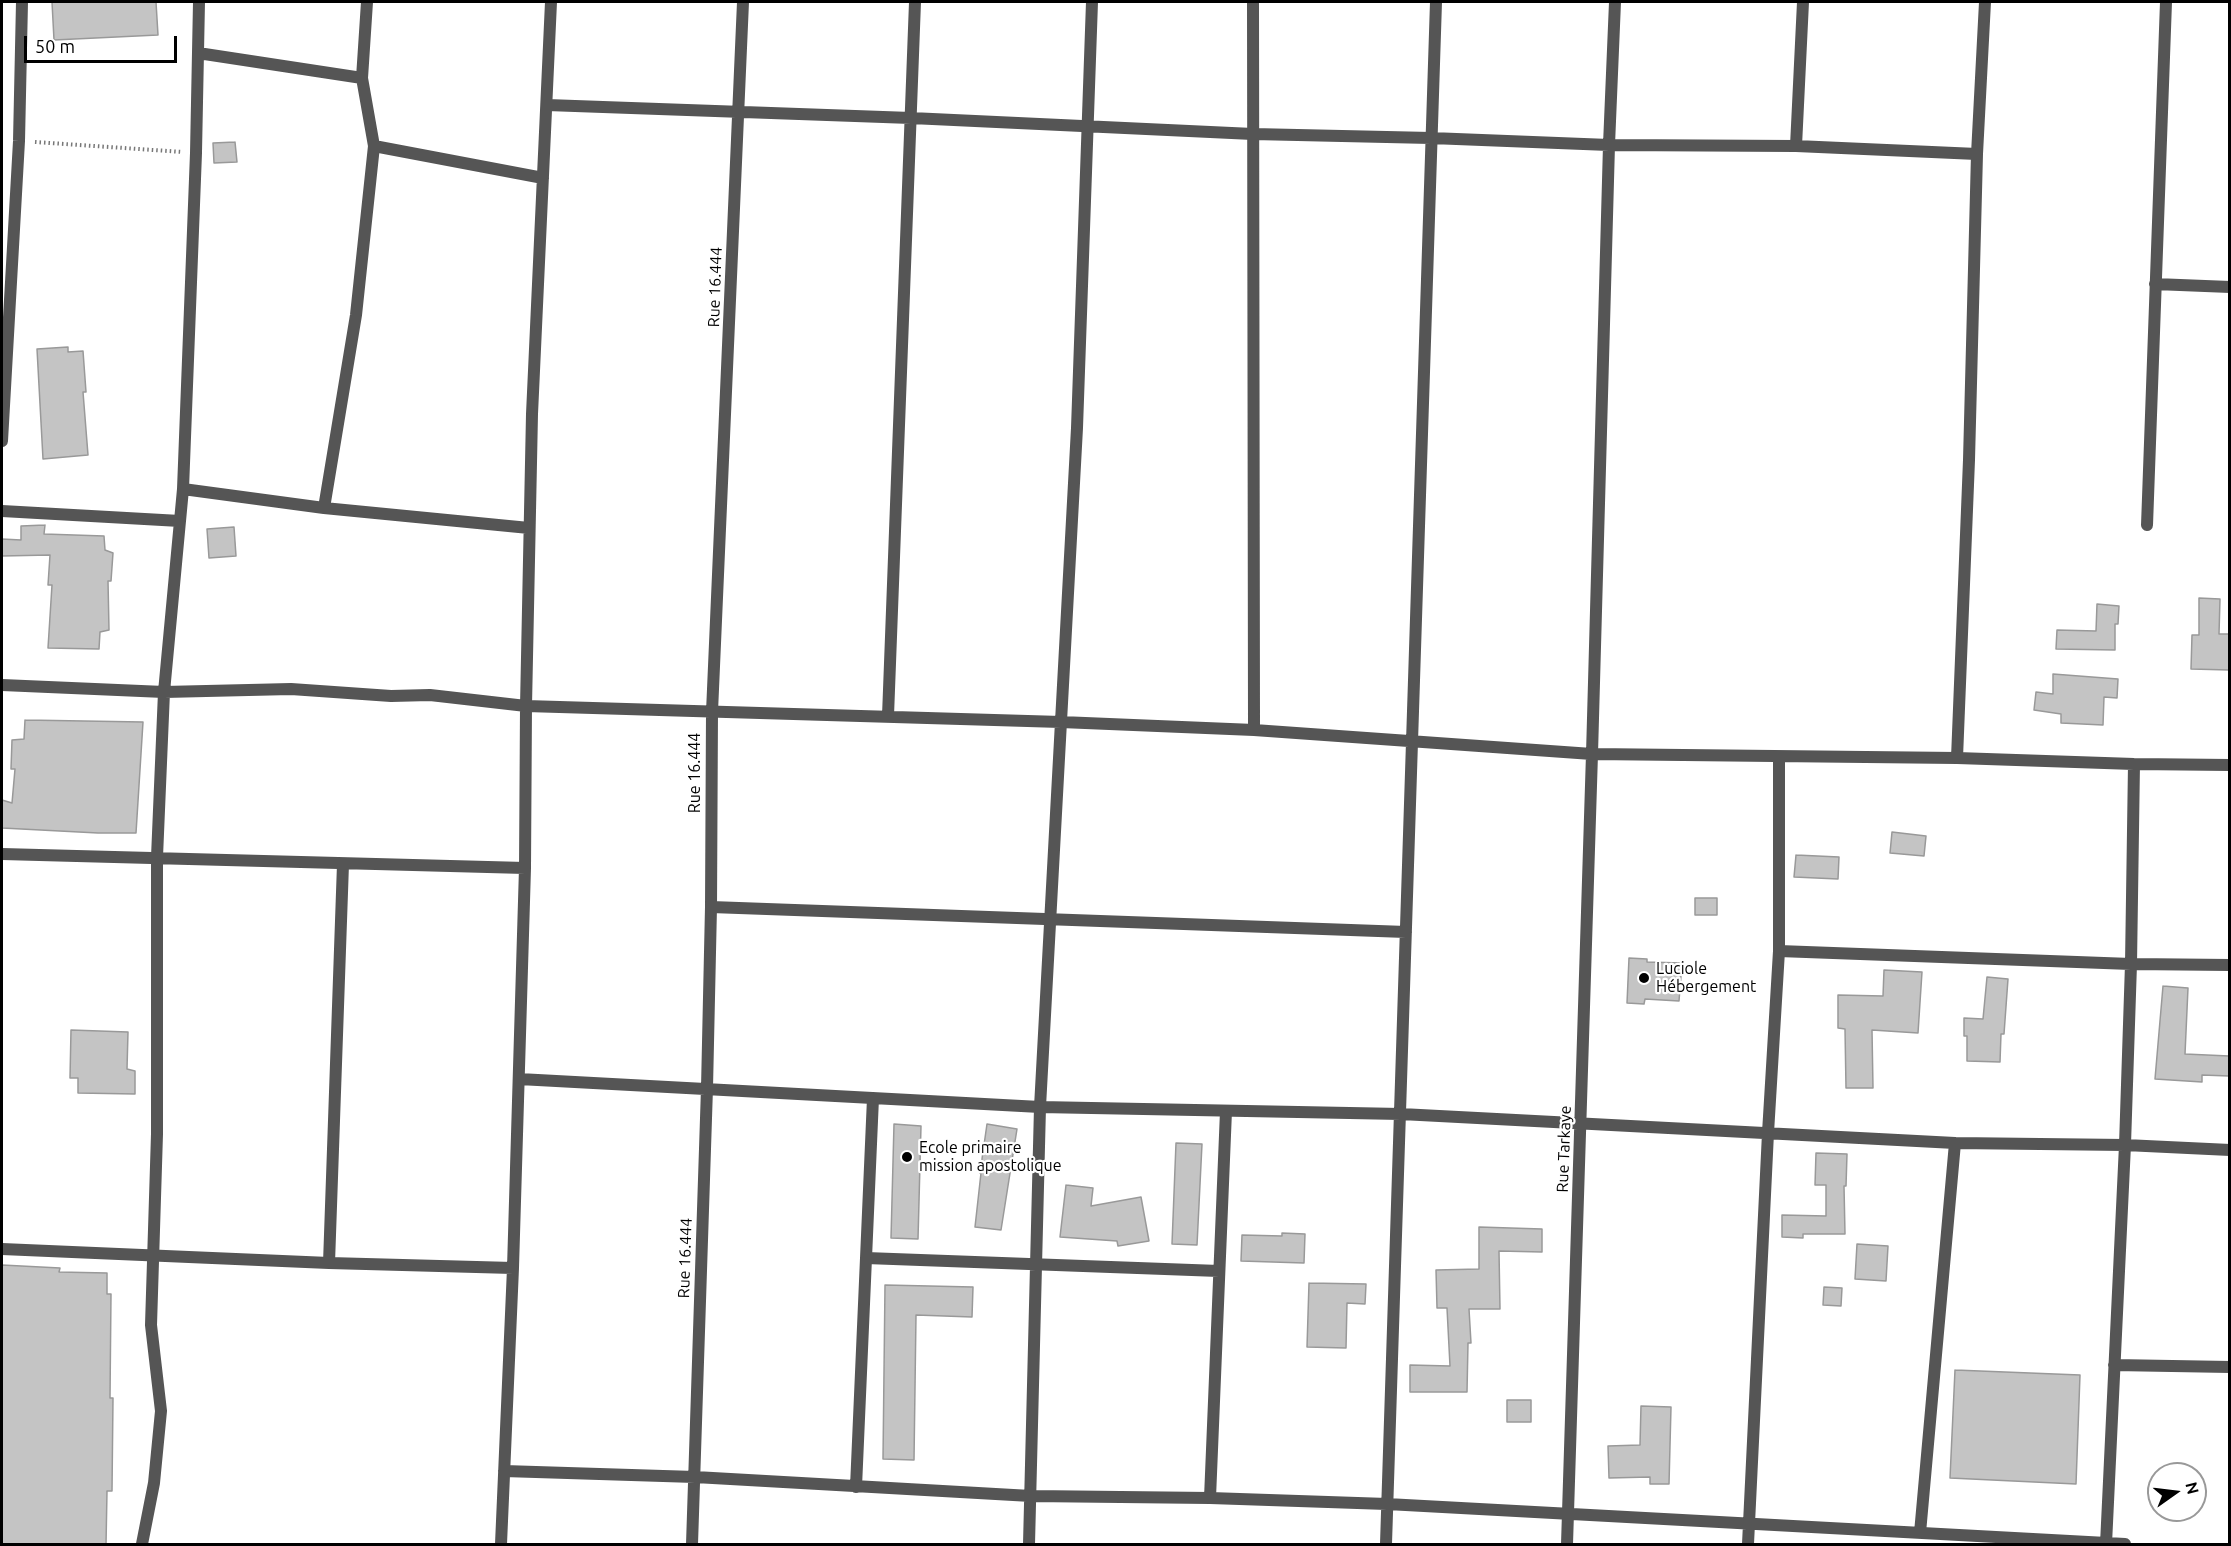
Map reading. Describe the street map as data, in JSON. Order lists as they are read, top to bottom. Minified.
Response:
{"streets":{"street":["Rue 16.444","Rue Tarkaye"]},"places":["Luciole Hébergement","Ecole primaire mission apostolique"],"scale_bar":"50 m","north":"right"}
